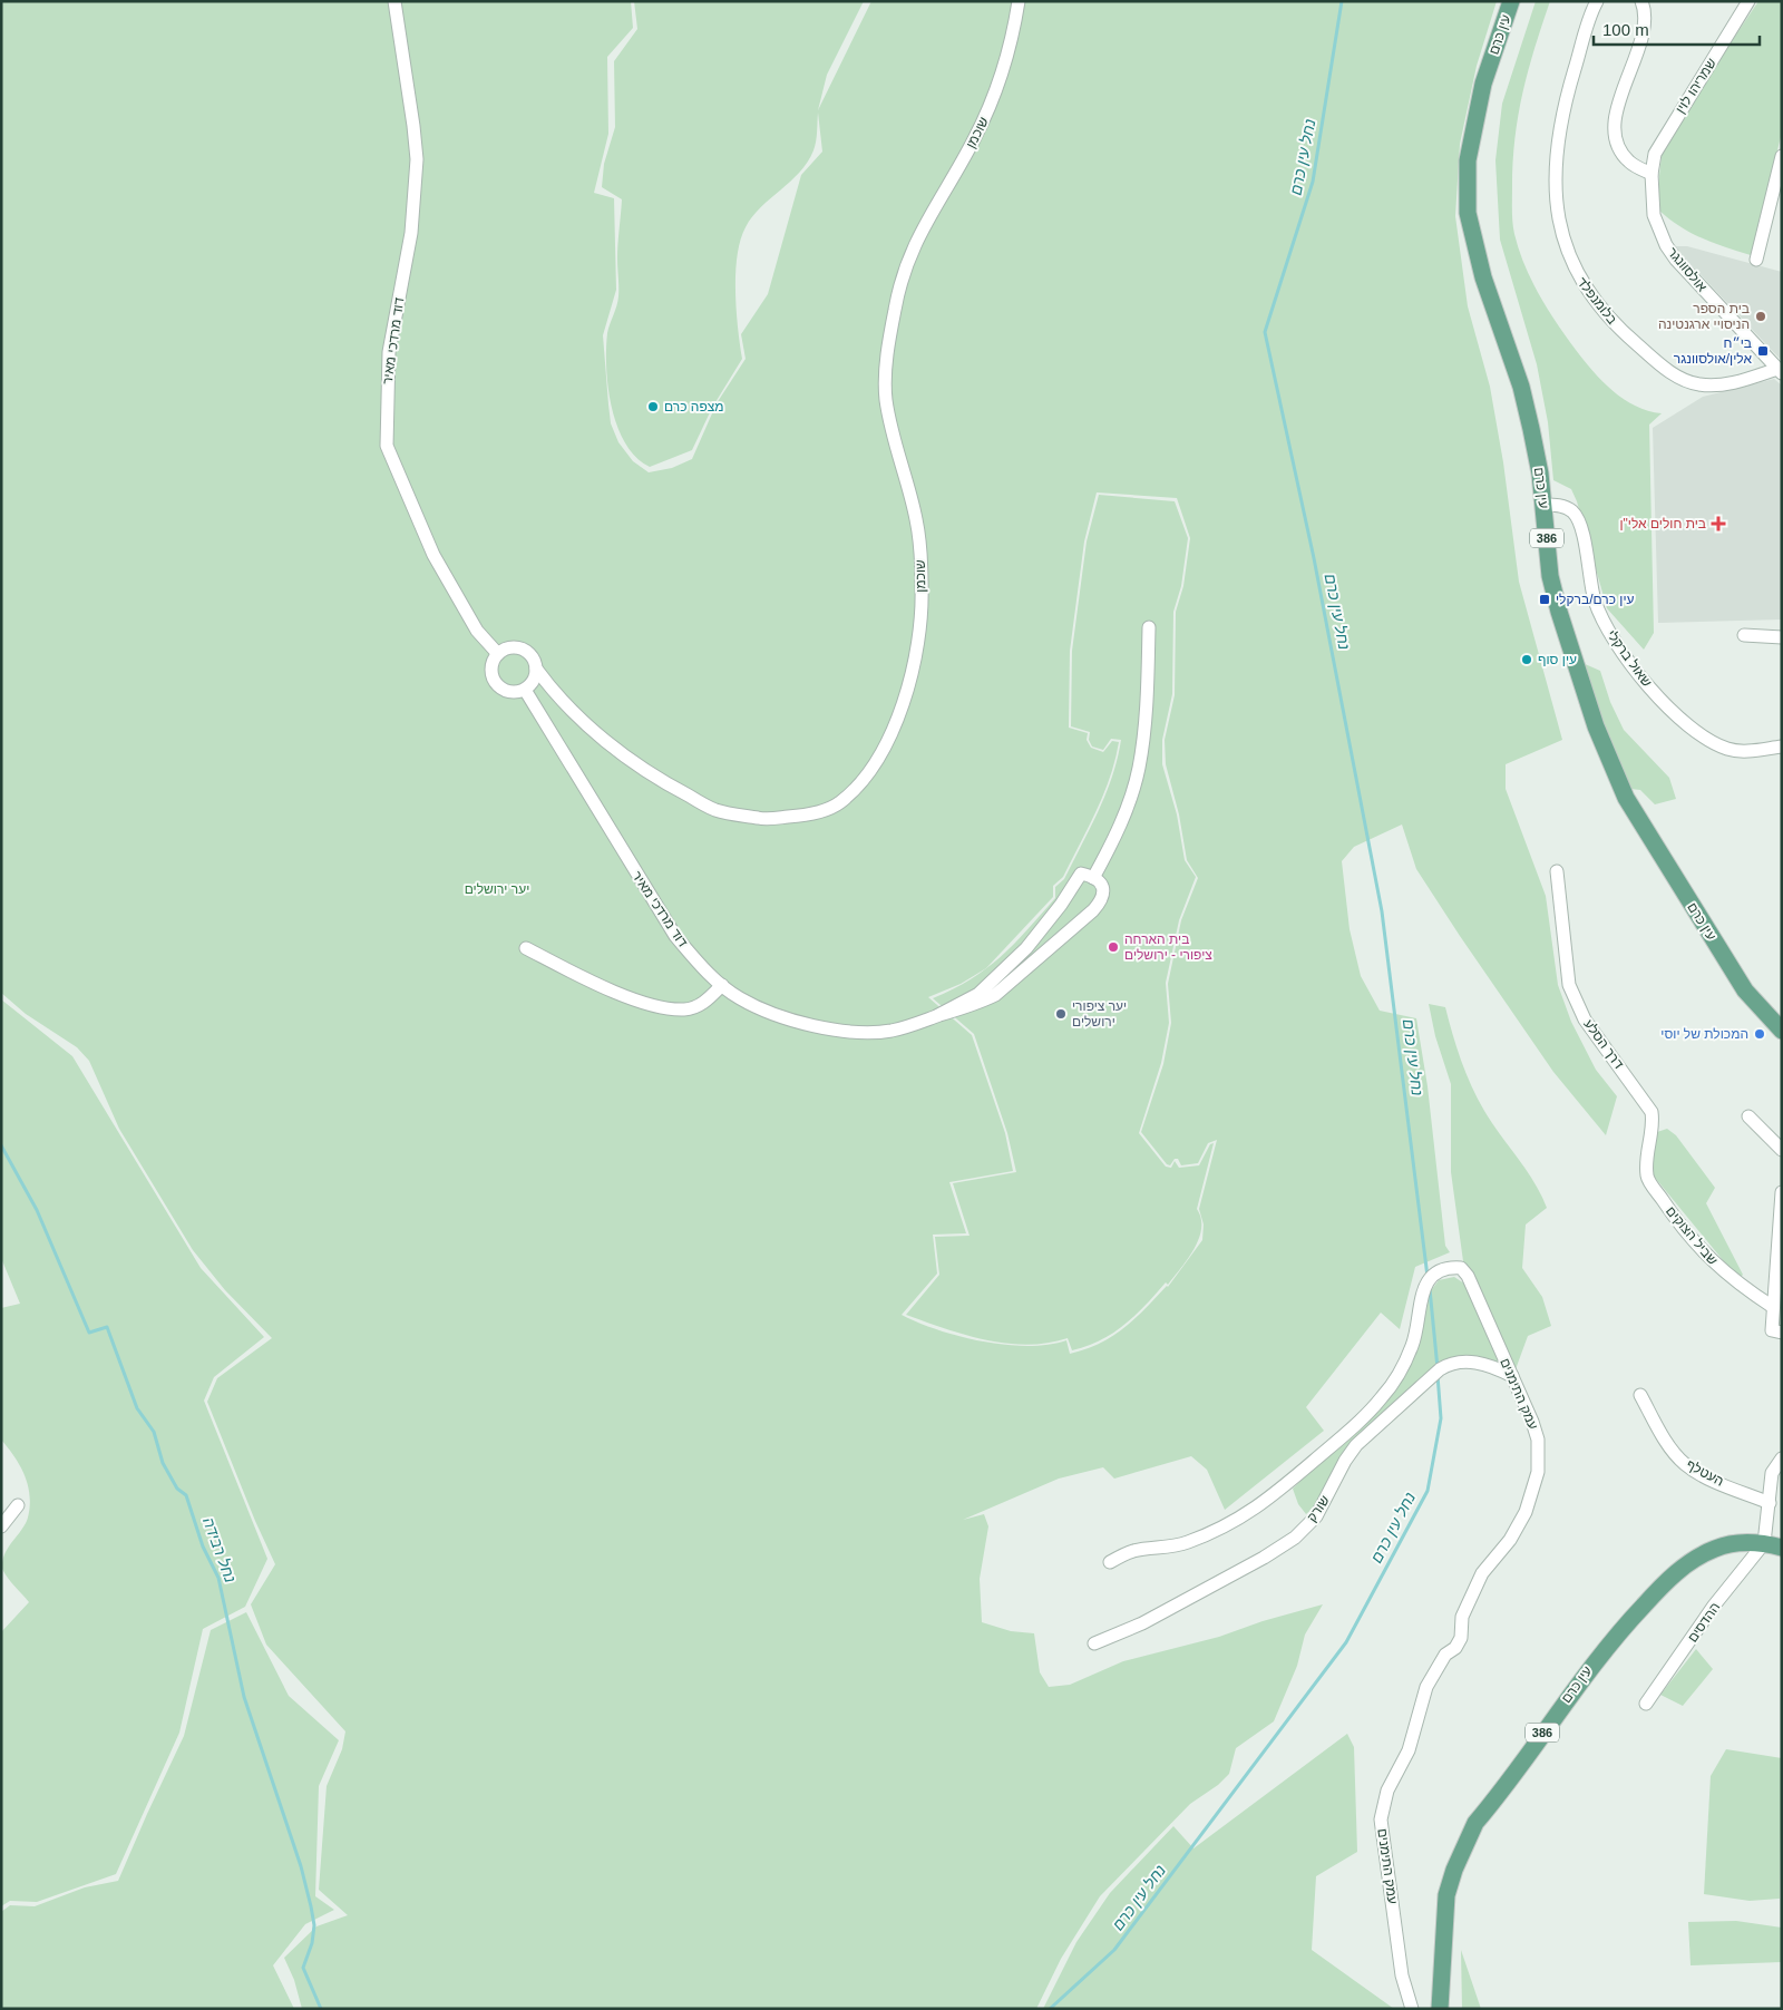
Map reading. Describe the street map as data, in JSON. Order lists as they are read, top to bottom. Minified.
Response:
{"streets":{"main road":["עין כרם","386"],"street":["שמריהו לוין","שוכמן","אולסוונגר","בלומנפלד","דוד מרדכי מאיר","שאול ברקלי","דרך הסלע","שביל הצוקים","עמק התימנים","העטלף","שורק","ההדסים"]},"crossings":[["עין כרם","שאול ברקלי"],["עין כרם","ההדסים"],["שמריהו לוין","אולסוונגר"],["שוכמן","דוד מרדכי מאיר"],["אולסוונגר","בלומנפלד"],["דרך הסלע","שביל הצוקים"],["עמק התימנים","שורק"]],"water":["נחל עין כרם","נחל רבידה"],"parks":["יער ירושלים"],"places":{"other":["בית הספר הניסויי ארגנטינה","מצפה כרם","עין סוף","בית הארחה ציפורי - ירושלים","יער ציפורי ירושלים","המכולת של יוסי"],"transit":["בי״ח אלין/אולסוונגר","עין כרם/ברקלי"],"health":["בית חולים אלי\"ן"]},"scale_bar":"100 m"}
